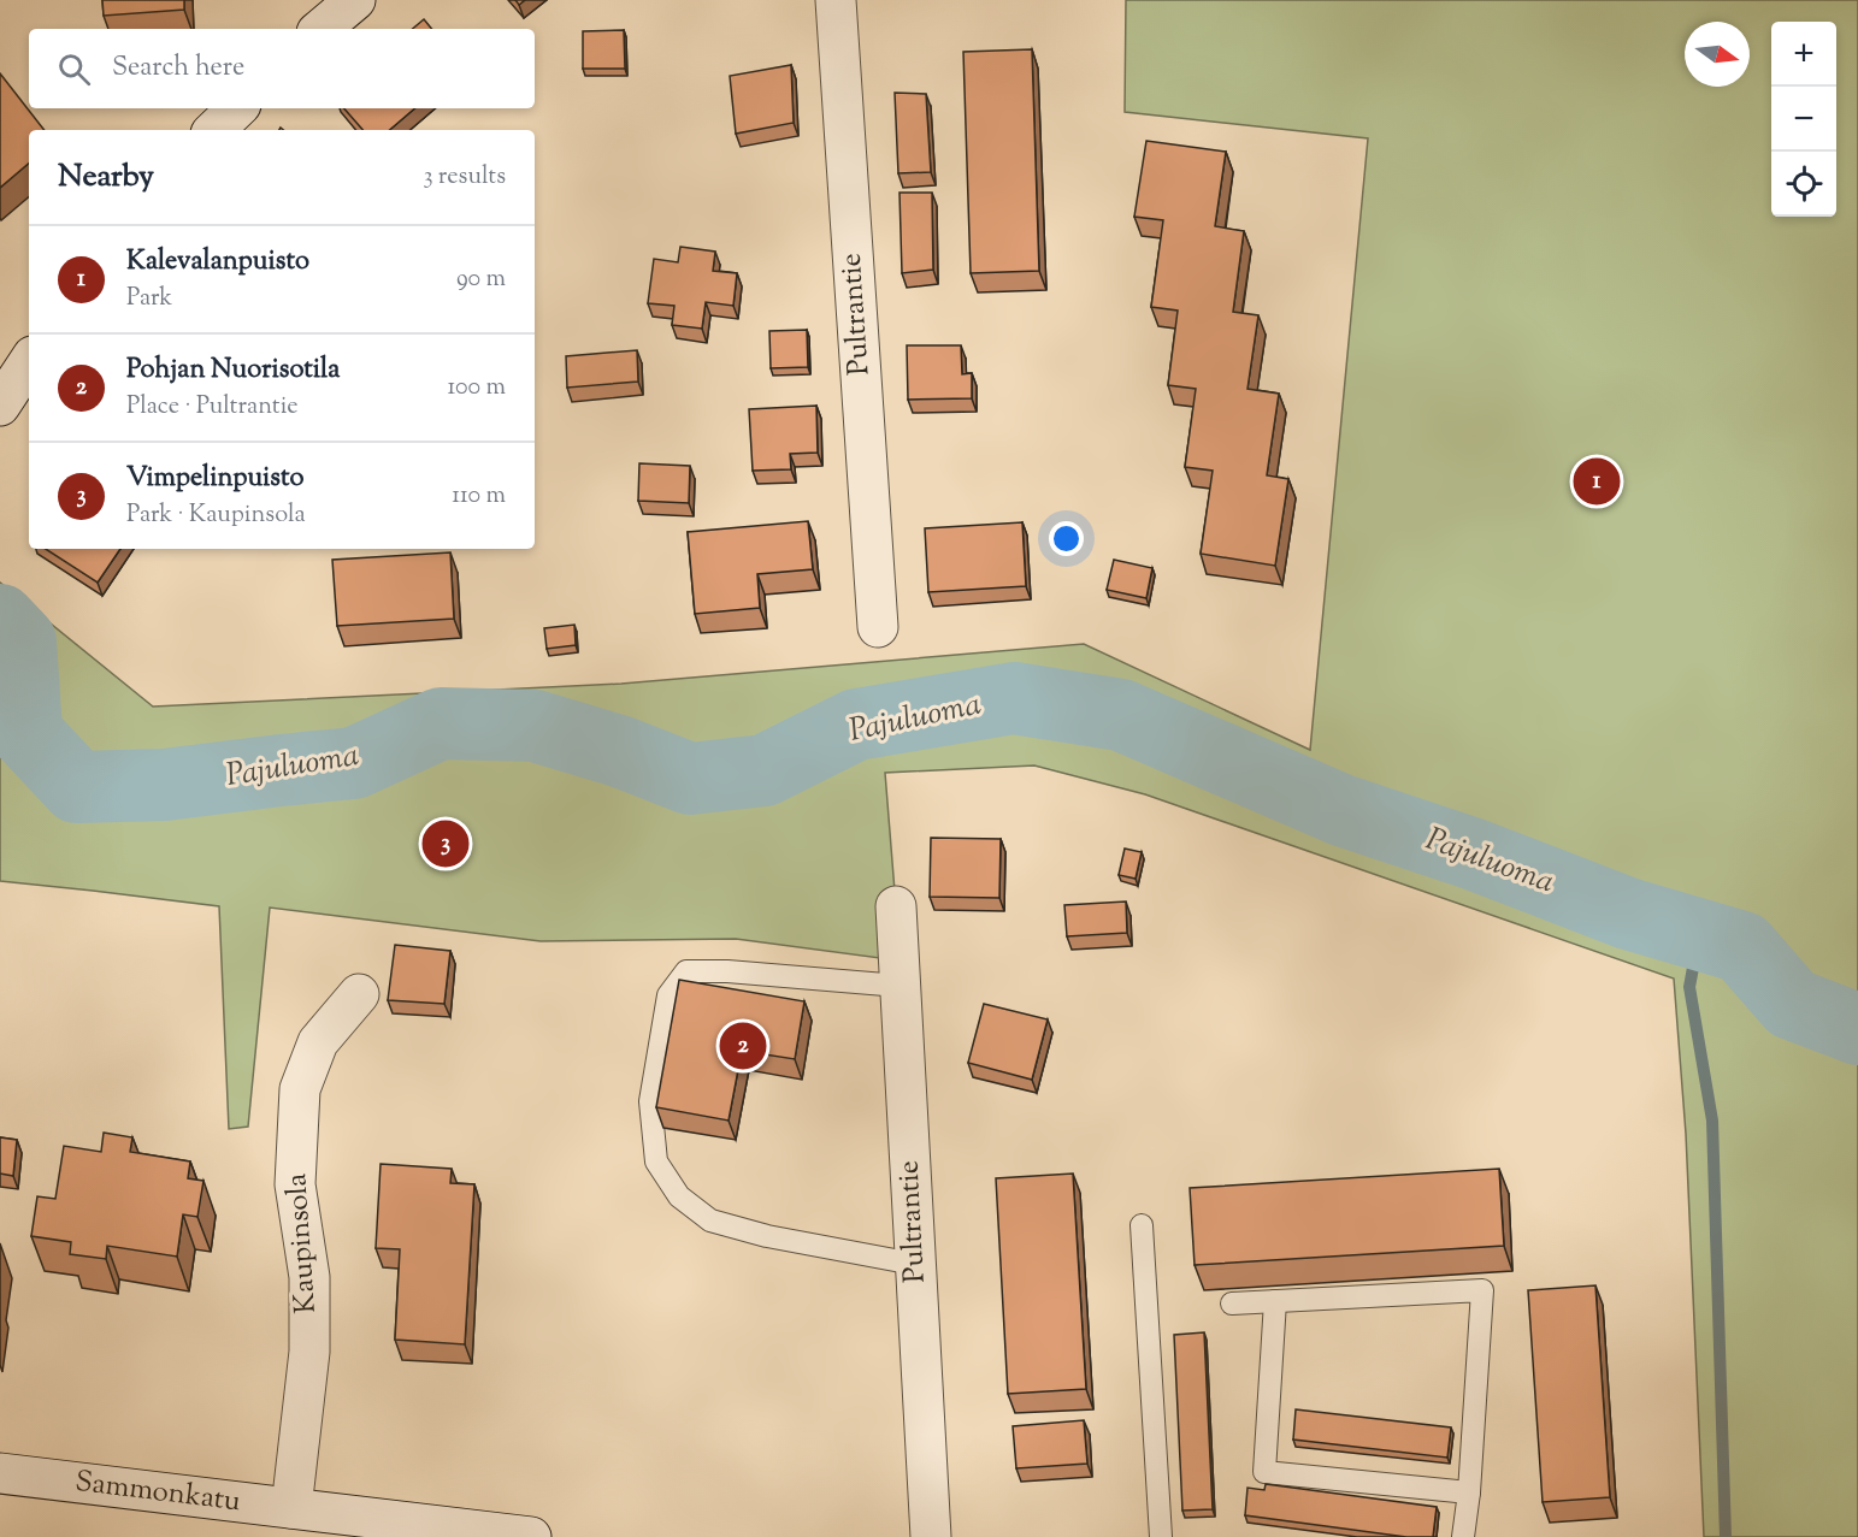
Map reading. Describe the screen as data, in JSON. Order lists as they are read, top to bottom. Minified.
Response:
{"streets":{"street":["Pultrantie","Kaupinsola","Sammonkatu"]},"crossings":[["Kaupinsola","Sammonkatu"]],"water":["Pajuluoma"],"north":"right","page":{"map_buttons":["+","−"],"search":"Search here","heading":["Nearby","3 results"],"list":[{"mark":"1","name":"Kalevalanpuisto","note":"Park","value":"90 m"},{"mark":"2","name":"Pohjan Nuorisotila","note":"Place · Pultrantie","value":"100 m"},{"mark":"3","name":"Vimpelinpuisto","note":"Park · Kaupinsola","value":"110 m"}],"pins":["1","3","2"]}}
